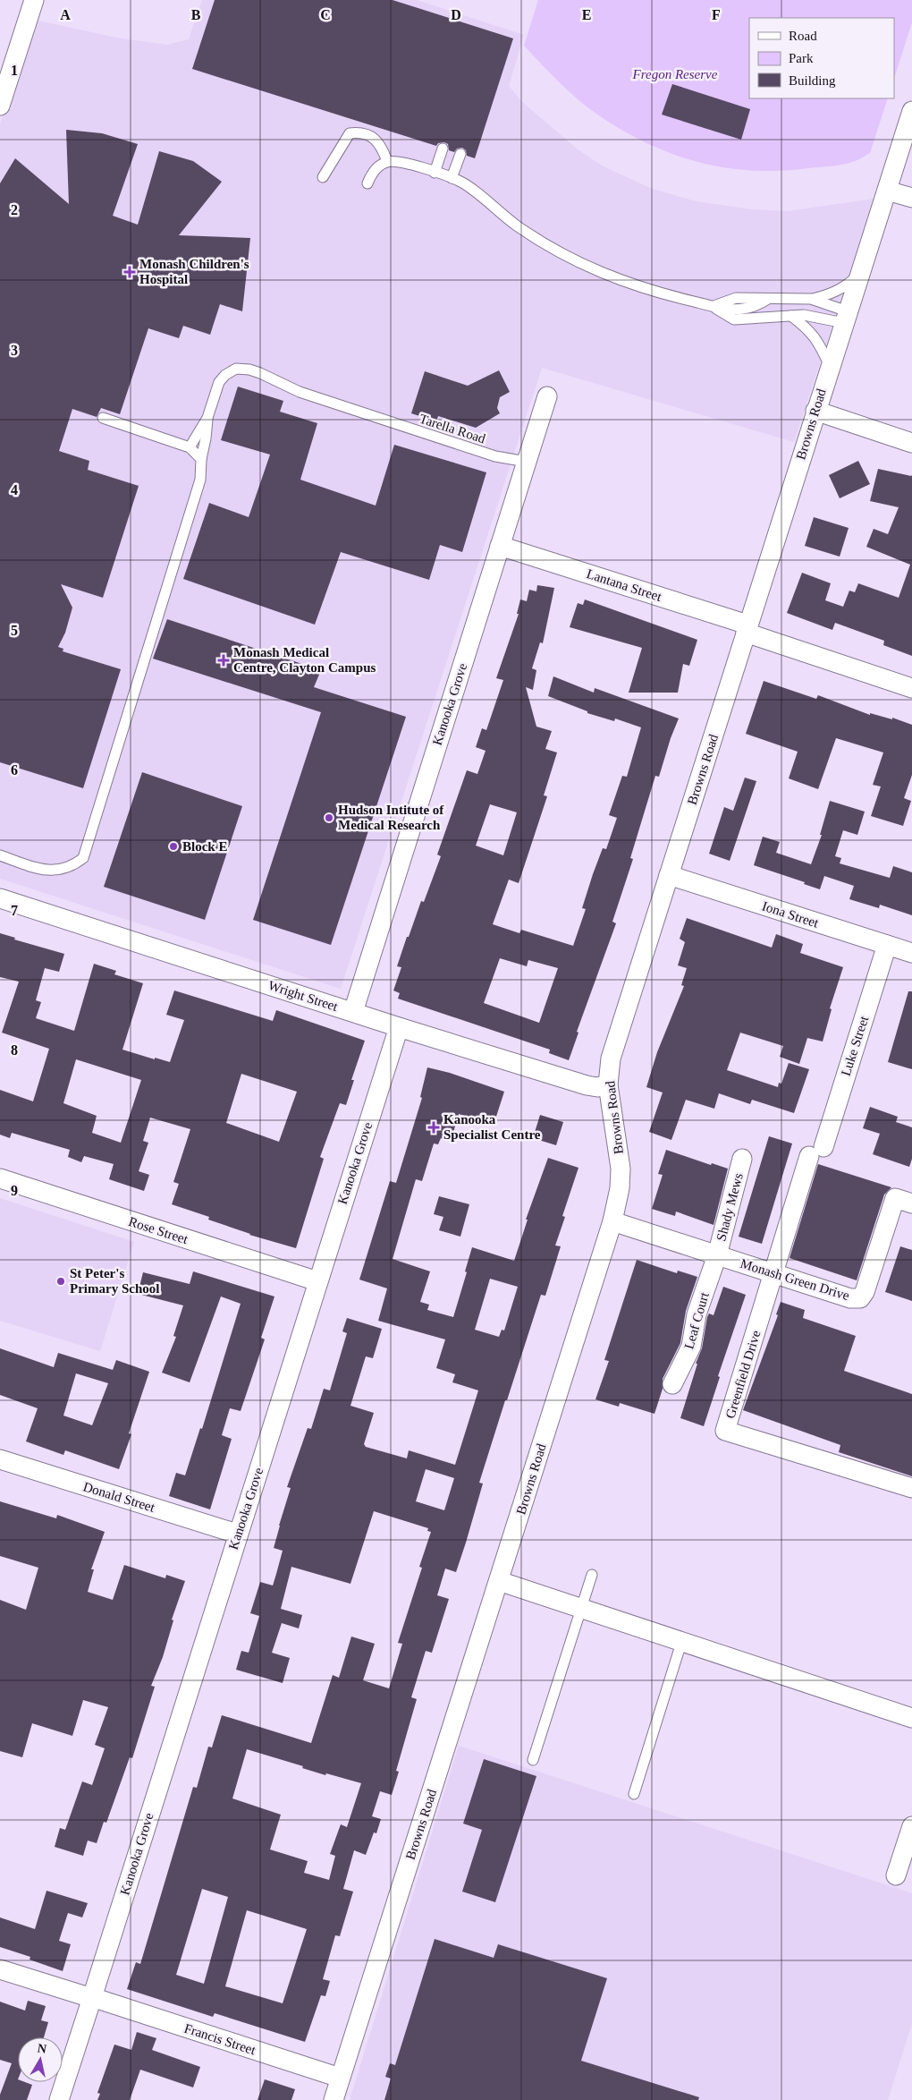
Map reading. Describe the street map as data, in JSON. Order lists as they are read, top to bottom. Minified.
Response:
{"streets":{"street":["Browns Road","Lantana Street","Kanooka Grove","Iona Street","Wright Street","Luke Street","Shady Mews","Rose Street","Monash Green Drive","Leaf Court","Greenfield Drive","Donald Street","Francis Street"],"lane":["Tarella Road"]},"crossings":[["Browns Road","Lantana Street"],["Browns Road","Iona Street"],["Browns Road","Wright Street"],["Browns Road","Monash Green Drive"],["Browns Road","Francis Street"],["Tarella Road","Kanooka Grove"],["Lantana Street","Kanooka Grove"],["Kanooka Grove","Wright Street"],["Kanooka Grove","Rose Street"],["Kanooka Grove","Donald Street"],["Kanooka Grove","Francis Street"],["Iona Street","Luke Street"],["Luke Street","Greenfield Drive"],["Shady Mews","Monash Green Drive"],["Shady Mews","Leaf Court"],["Monash Green Drive","Leaf Court"],["Monash Green Drive","Greenfield Drive"]],"parks":["Fregon Reserve"],"places":{"health":["Monash Children's Hospital","Monash Medical Centre, Clayton Campus","Kanooka Specialist Centre"],"other":["Hudson Intitute of Medical Research","Block E","St Peter's Primary School"]},"legend":["Road","Park","Building"],"north":"top","grid":{"columns":["A","B","C","D","E","F"],"rows":["1","2","3","4","5","6","7","8","9"]}}
